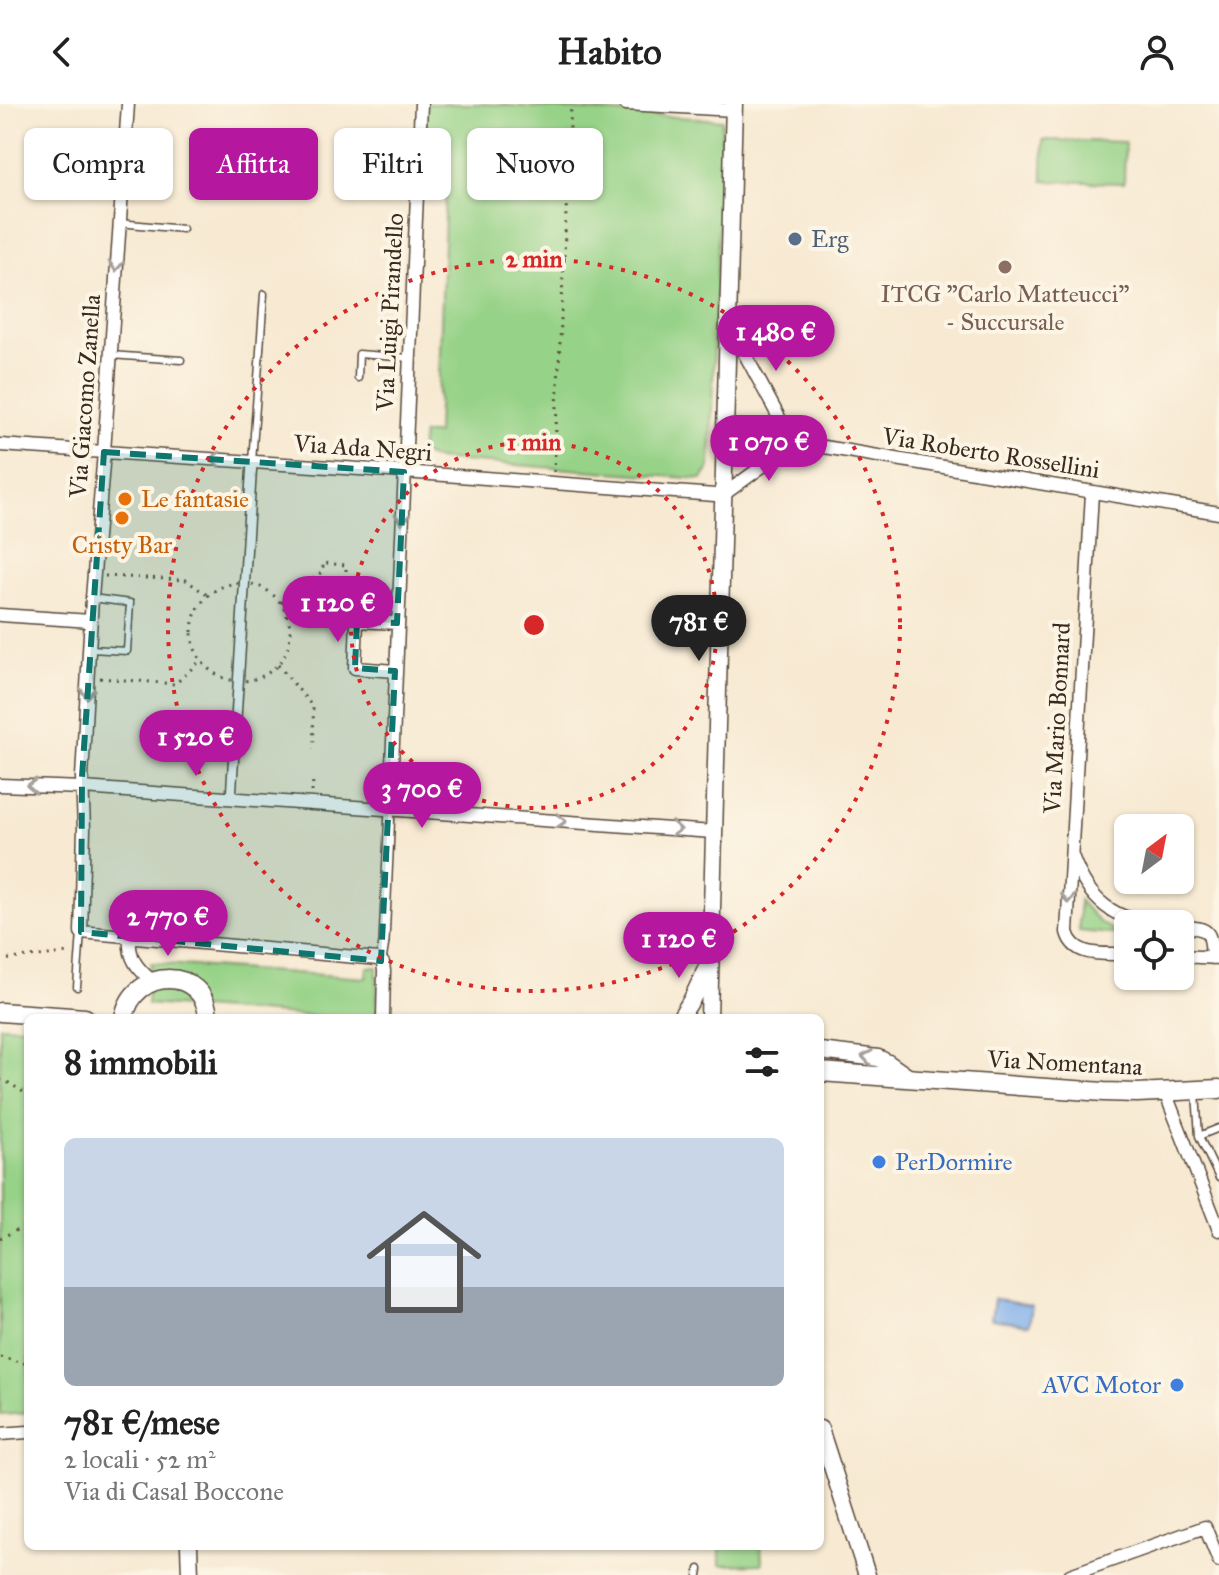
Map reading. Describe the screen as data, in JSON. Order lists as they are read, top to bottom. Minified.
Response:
{"streets":{"main road":["Via Nomentana"],"street":["Via Luigi Pirandello","Via Giacomo Zanella","Via Ada Negri","Via Roberto Rossellini","Via Mario Bonnard"]},"crossings":[["Via Luigi Pirandello","Via Ada Negri"],["Via Giacomo Zanella","Via Ada Negri"],["Via Roberto Rossellini","Via Mario Bonnard"]],"places":["Erg","ITCG \"Carlo Matteucci\" - Succursale","Le fantasie","Cristy Bar","PerDormire","AVC Motor"],"north":"top right","page":{"header":"Habito","chip":["Compra","Affitta","Filtri","Nuovo"],"price":["1 480 €","1 070 €","1 120 €","781 €","1 520 €","3 700 €","2 770 €","1 120 €"],"heading":"8 immobili","list":[{"name":"781 €/mese","note":"2 locali · 52 m² · Via di Casal Boccone"}]},"rings":["2 min","1 min"]}
